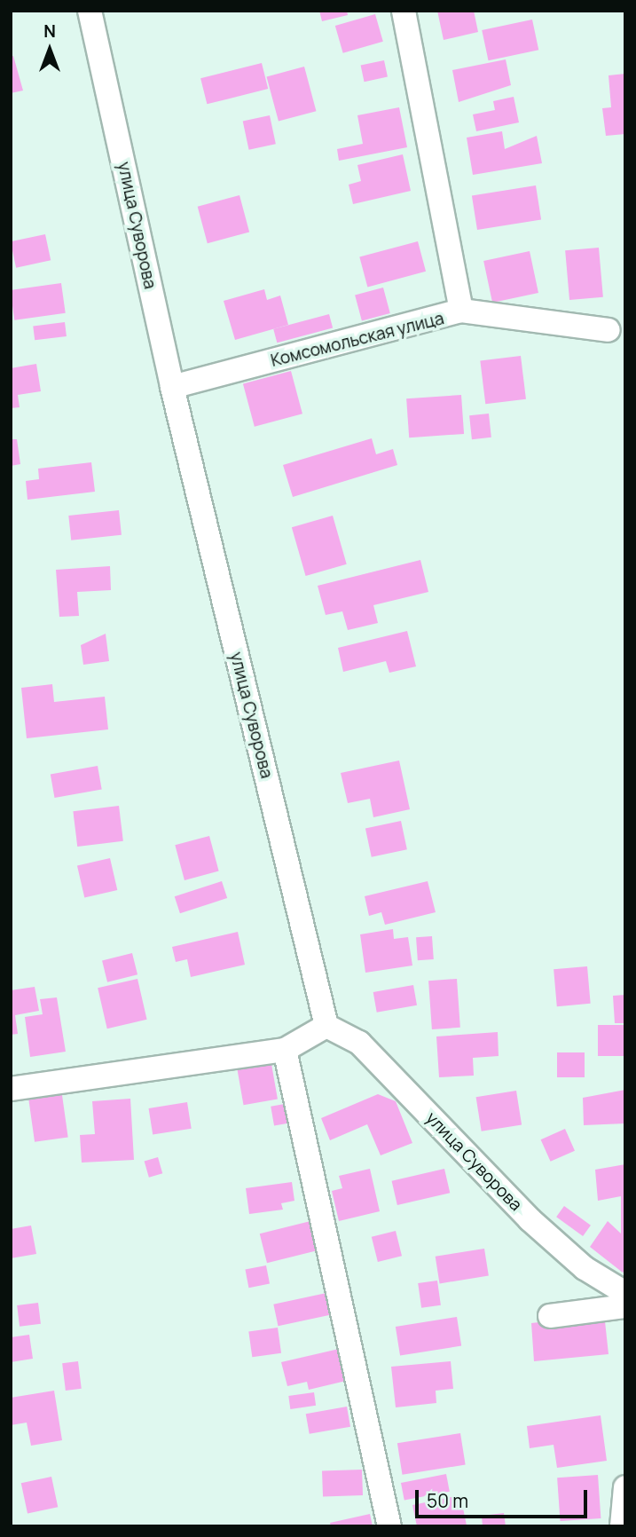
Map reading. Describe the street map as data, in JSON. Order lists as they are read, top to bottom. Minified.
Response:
{"streets":{"street":["улица Суворова","Комсомольская улица"]},"crossings":[["улица Суворова","Комсомольская улица"]],"scale_bar":"50 m","north":"top"}
